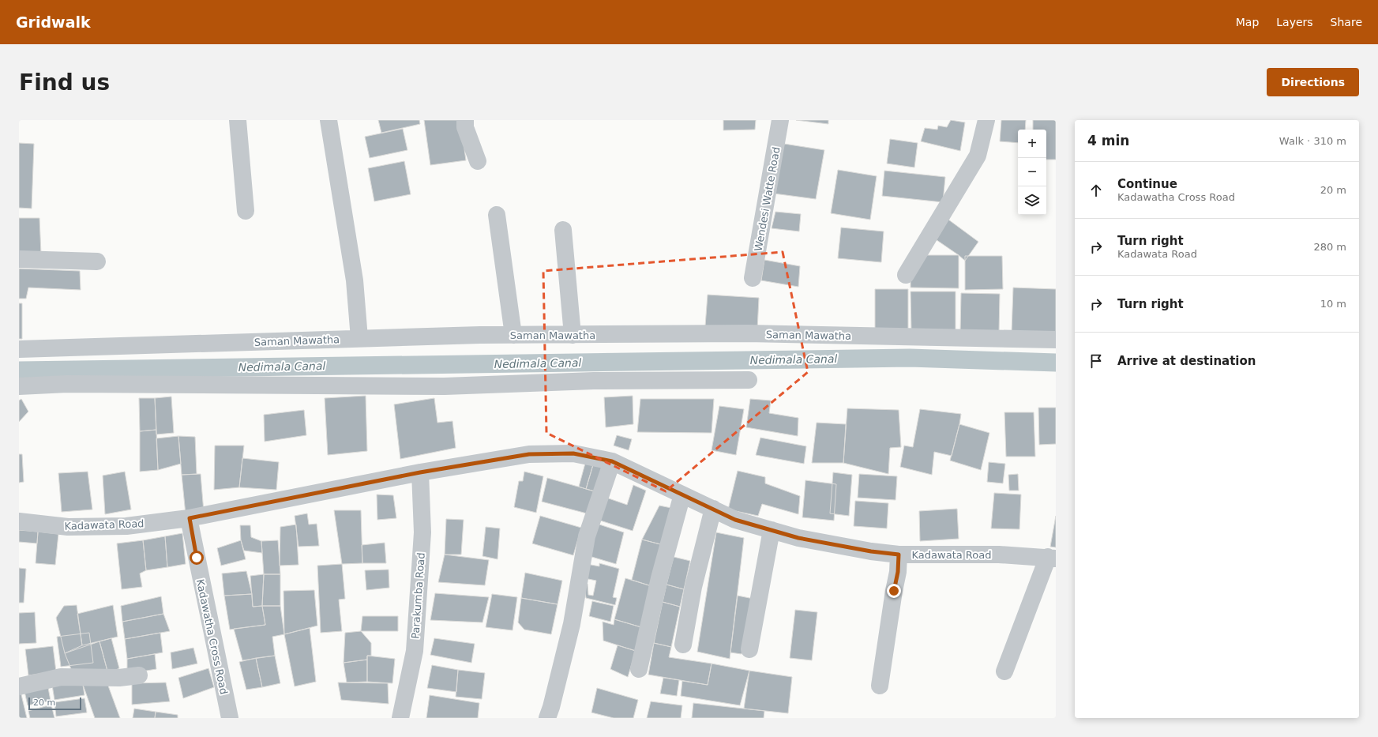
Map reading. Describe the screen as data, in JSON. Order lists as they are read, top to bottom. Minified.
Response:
{"streets":{"street":["Wendesi Watte Road","Saman Mawatha","Kadawata Road","Parakumba Road","Kadawatha Cross Road"]},"crossings":[["Kadawata Road","Parakumba Road"],["Kadawata Road","Kadawatha Cross Road"]],"water":["Nedimala Canal"],"scale_bar":"20 m","page":{"header":"Gridwalk","nav":["Map","Layers","Share"],"buttons":"Directions","title":"Find us","heading":["4 min","Walk · 310 m"],"map_buttons":["+","−"],"list":[["Continue","Kadawatha Cross Road","20 m"],["Turn right","Kadawata Road","280 m"],["Turn right","10 m"],"Arrive at destination"],"scale":"20 m"}}
